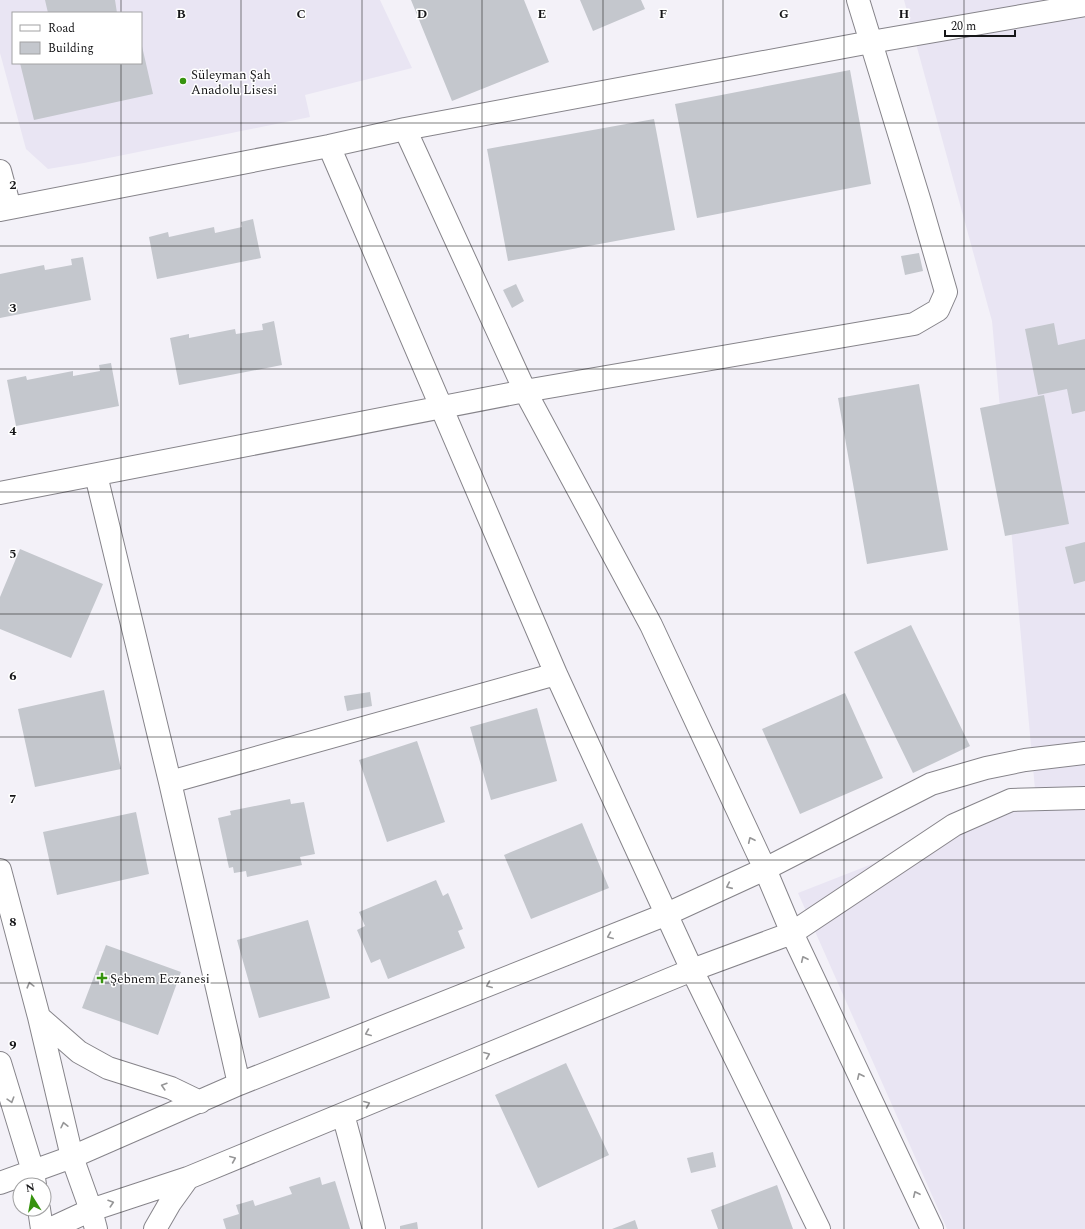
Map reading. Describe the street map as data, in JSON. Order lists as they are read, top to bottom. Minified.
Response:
{"places":{"other":["Süleyman Şah Anadolu Lisesi"],"health":["Şebnem Eczanesi"]},"legend":["Road","Building"],"scale_bar":"20 m","north":"top","grid":{"columns":["B","C","D","E","F","G","H"],"rows":["2","3","4","5","6","7","8","9"]}}
